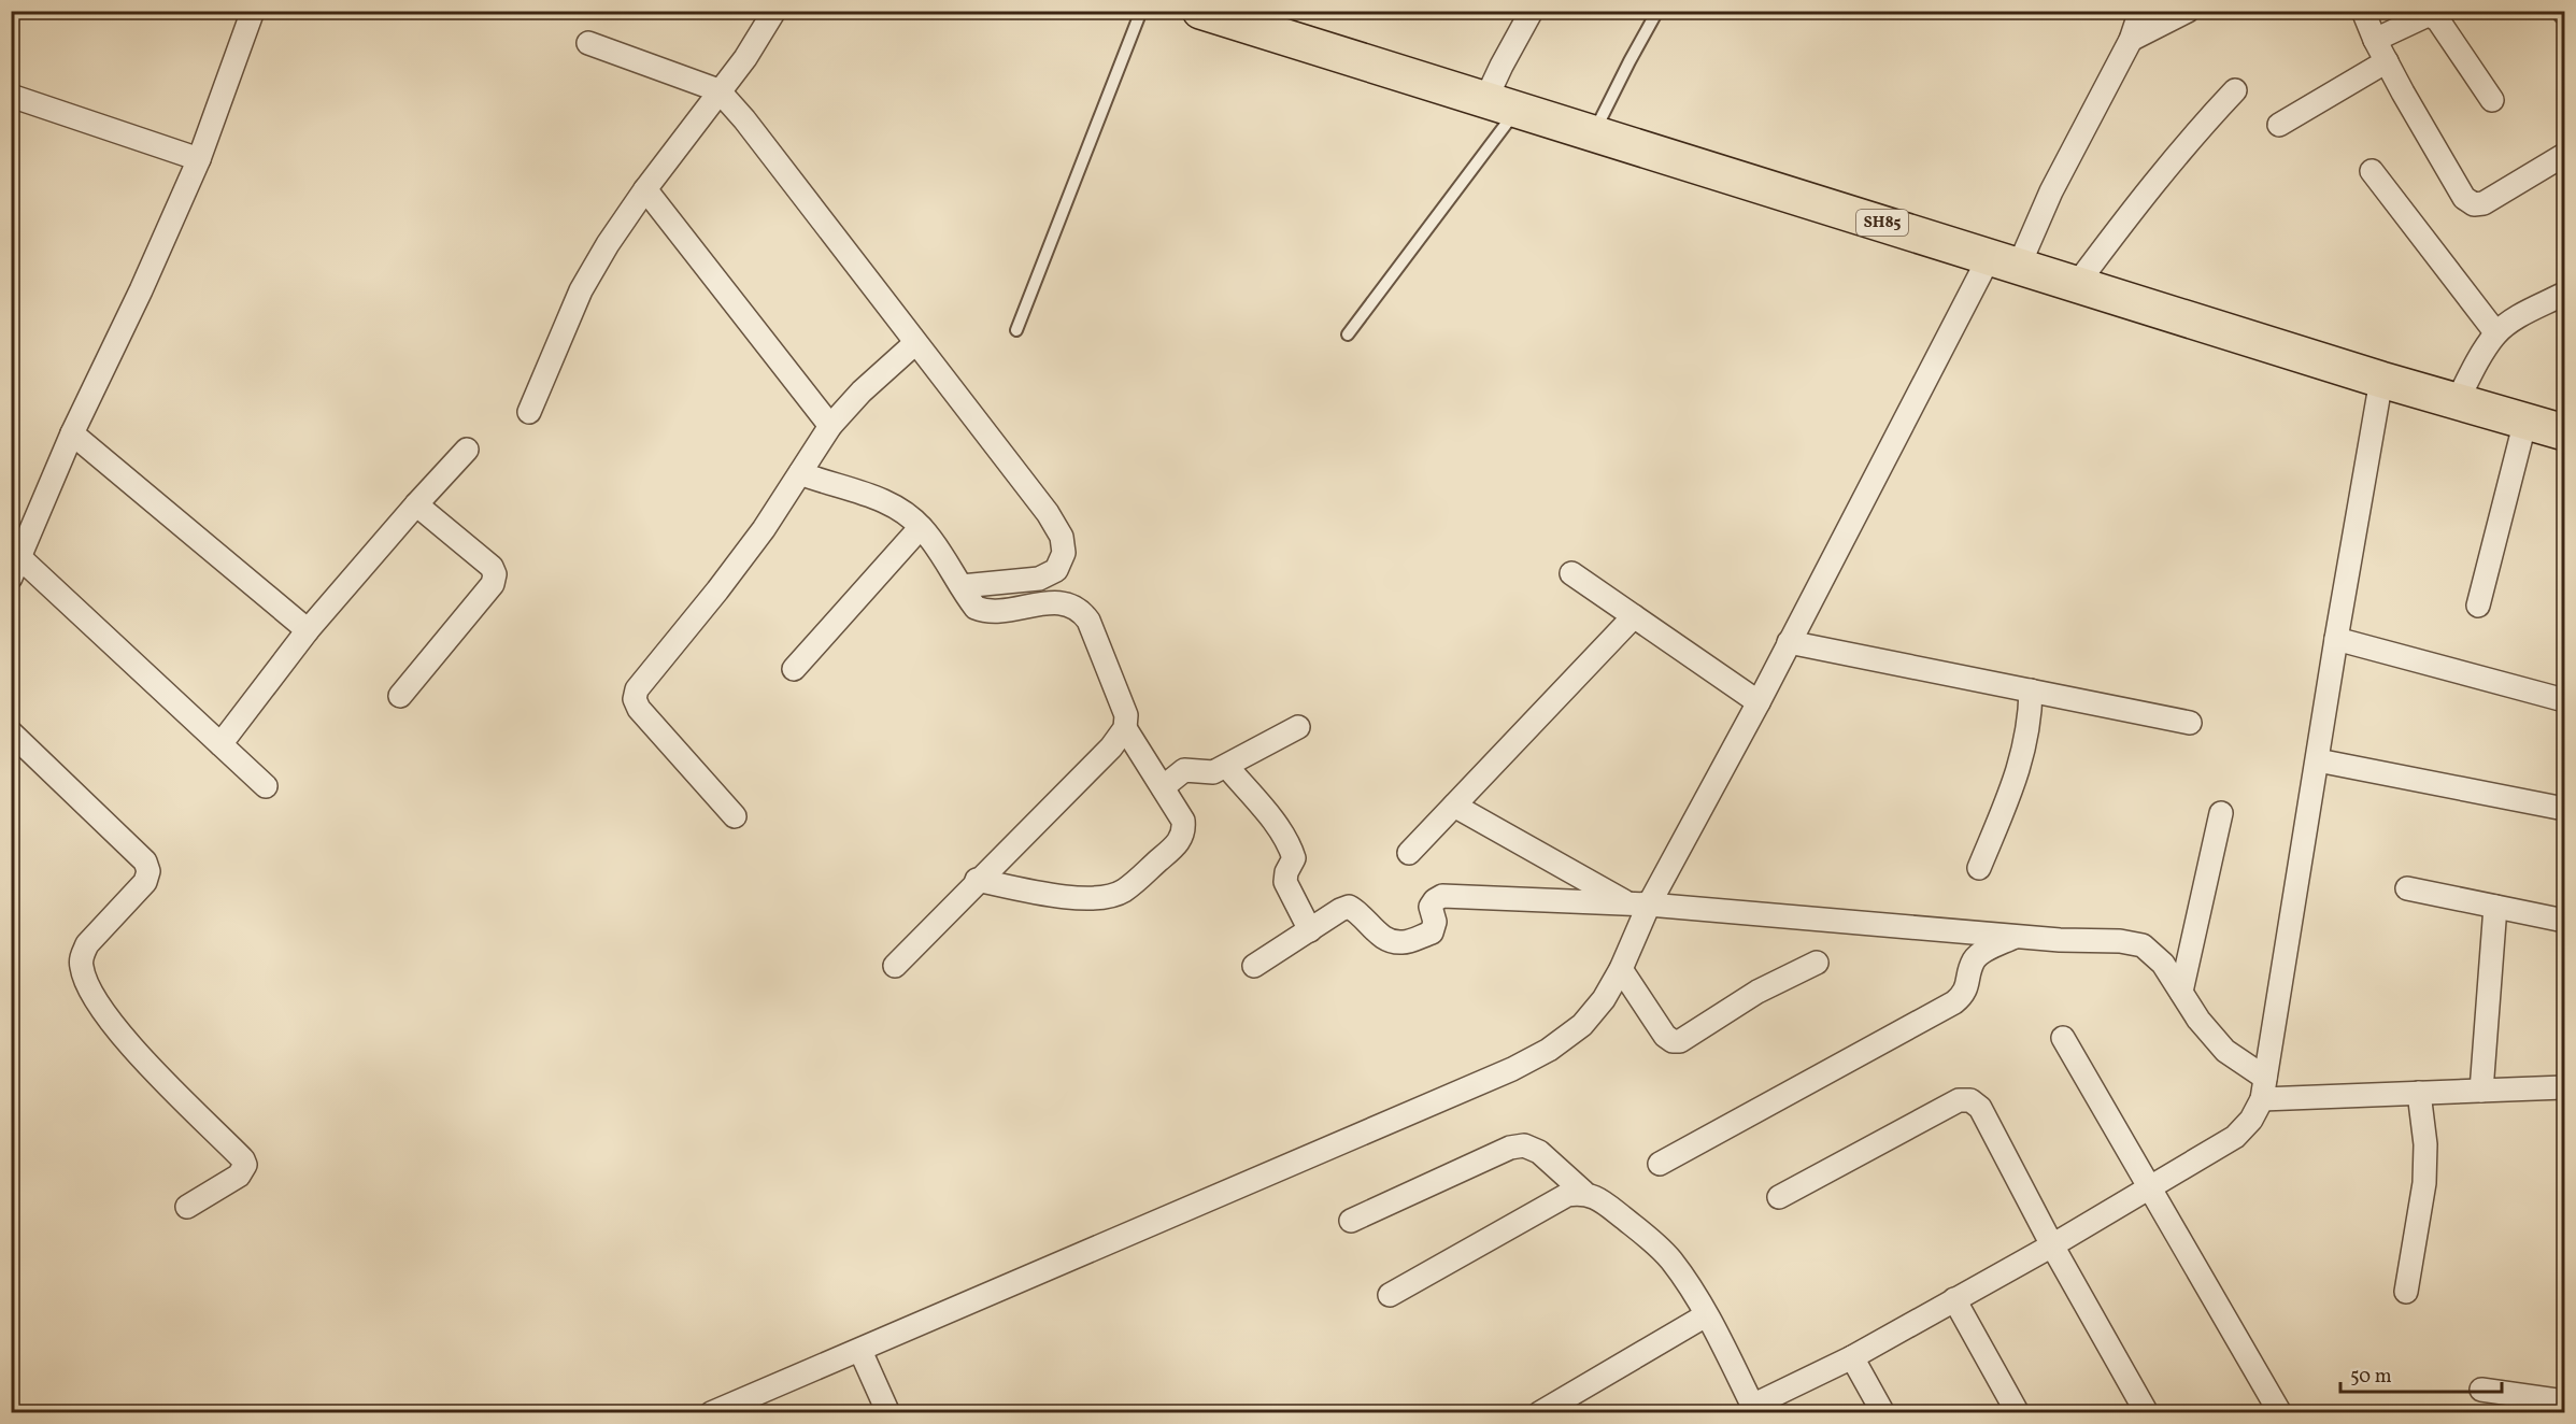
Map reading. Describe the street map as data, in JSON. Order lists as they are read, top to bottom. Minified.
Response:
{"streets":{"main road":["SH85"]},"scale_bar":"50 m"}
